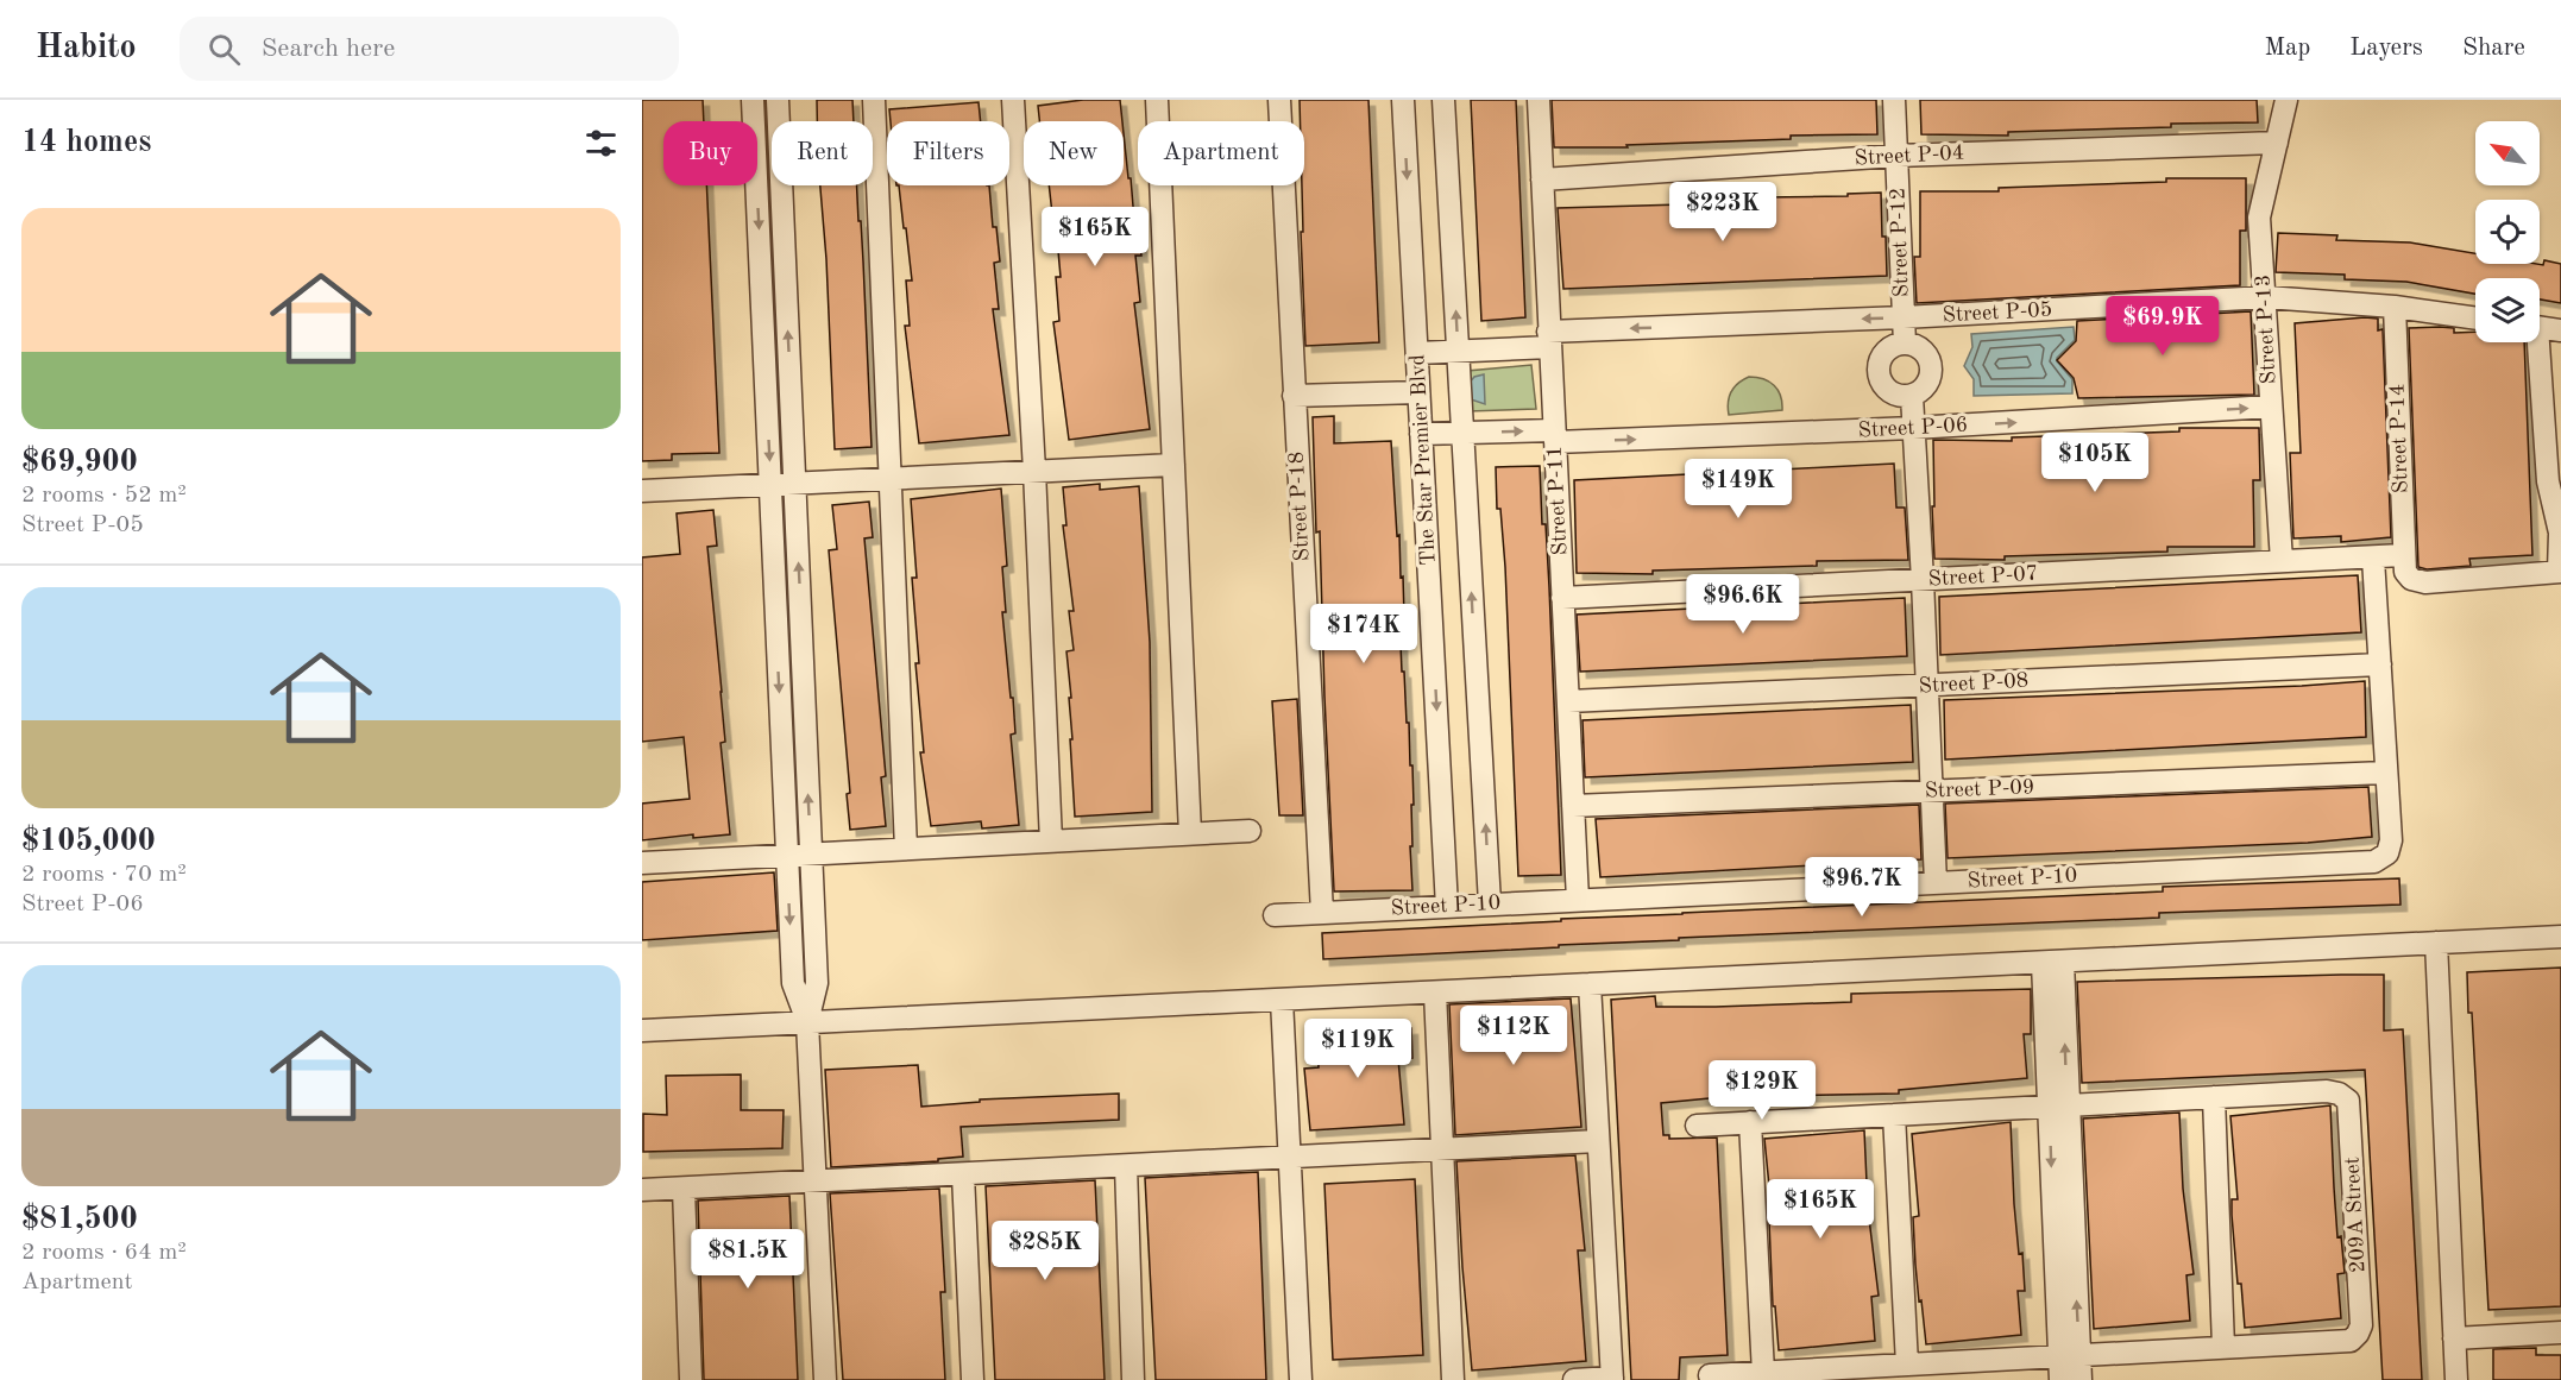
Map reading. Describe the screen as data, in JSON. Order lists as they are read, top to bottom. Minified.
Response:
{"streets":{"street":["Street P-04","Street P-12","Street P-05","Street P-13","Street P-06","Street P-14","The Star Premier Blvd","Street P-11","Street P-18","Street P-07","Street P-08","Street P-09","Street P-10","209A Street"]},"crossings":[["Street P-04","Street P-12"],["Street P-04","Street P-13"],["Street P-04","Street P-11"],["Street P-12","Street P-05"],["Street P-05","Street P-13"],["Street P-05","Street P-14"],["Street P-05","The Star Premier Blvd"],["Street P-05","Street P-11"],["Street P-13","Street P-06"],["Street P-13","Street P-07"],["Street P-06","The Star Premier Blvd"],["Street P-06","Street P-11"],["Street P-14","Street P-07"],["The Star Premier Blvd","Street P-10"],["Street P-11","Street P-07"],["Street P-11","Street P-08"],["Street P-11","Street P-09"],["Street P-11","Street P-10"],["Street P-18","Street P-10"],["Street P-07","Street P-10"],["Street P-08","Street P-10"],["Street P-09","Street P-10"]],"one_way":["Street P-06"],"north":"top left","page":{"header":"Habito","search":"Search here","nav":["Map","Layers","Share"],"heading":"14 homes","chip":["Buy","Rent","Filters","New","Apartment"],"price":["$223K","$165K","$69.9K","$105K","$149K","$96.6K","$174K","$96.7K","$112K","$119K","$129K","$165K","$285K","$81.5K"],"list":[{"name":"$69,900","note":"2 rooms · 52 m² · Street P-05"},{"name":"$105,000","note":"2 rooms · 70 m² · Street P-06"},{"name":"$81,500","note":"2 rooms · 64 m² · Apartment"}]}}
